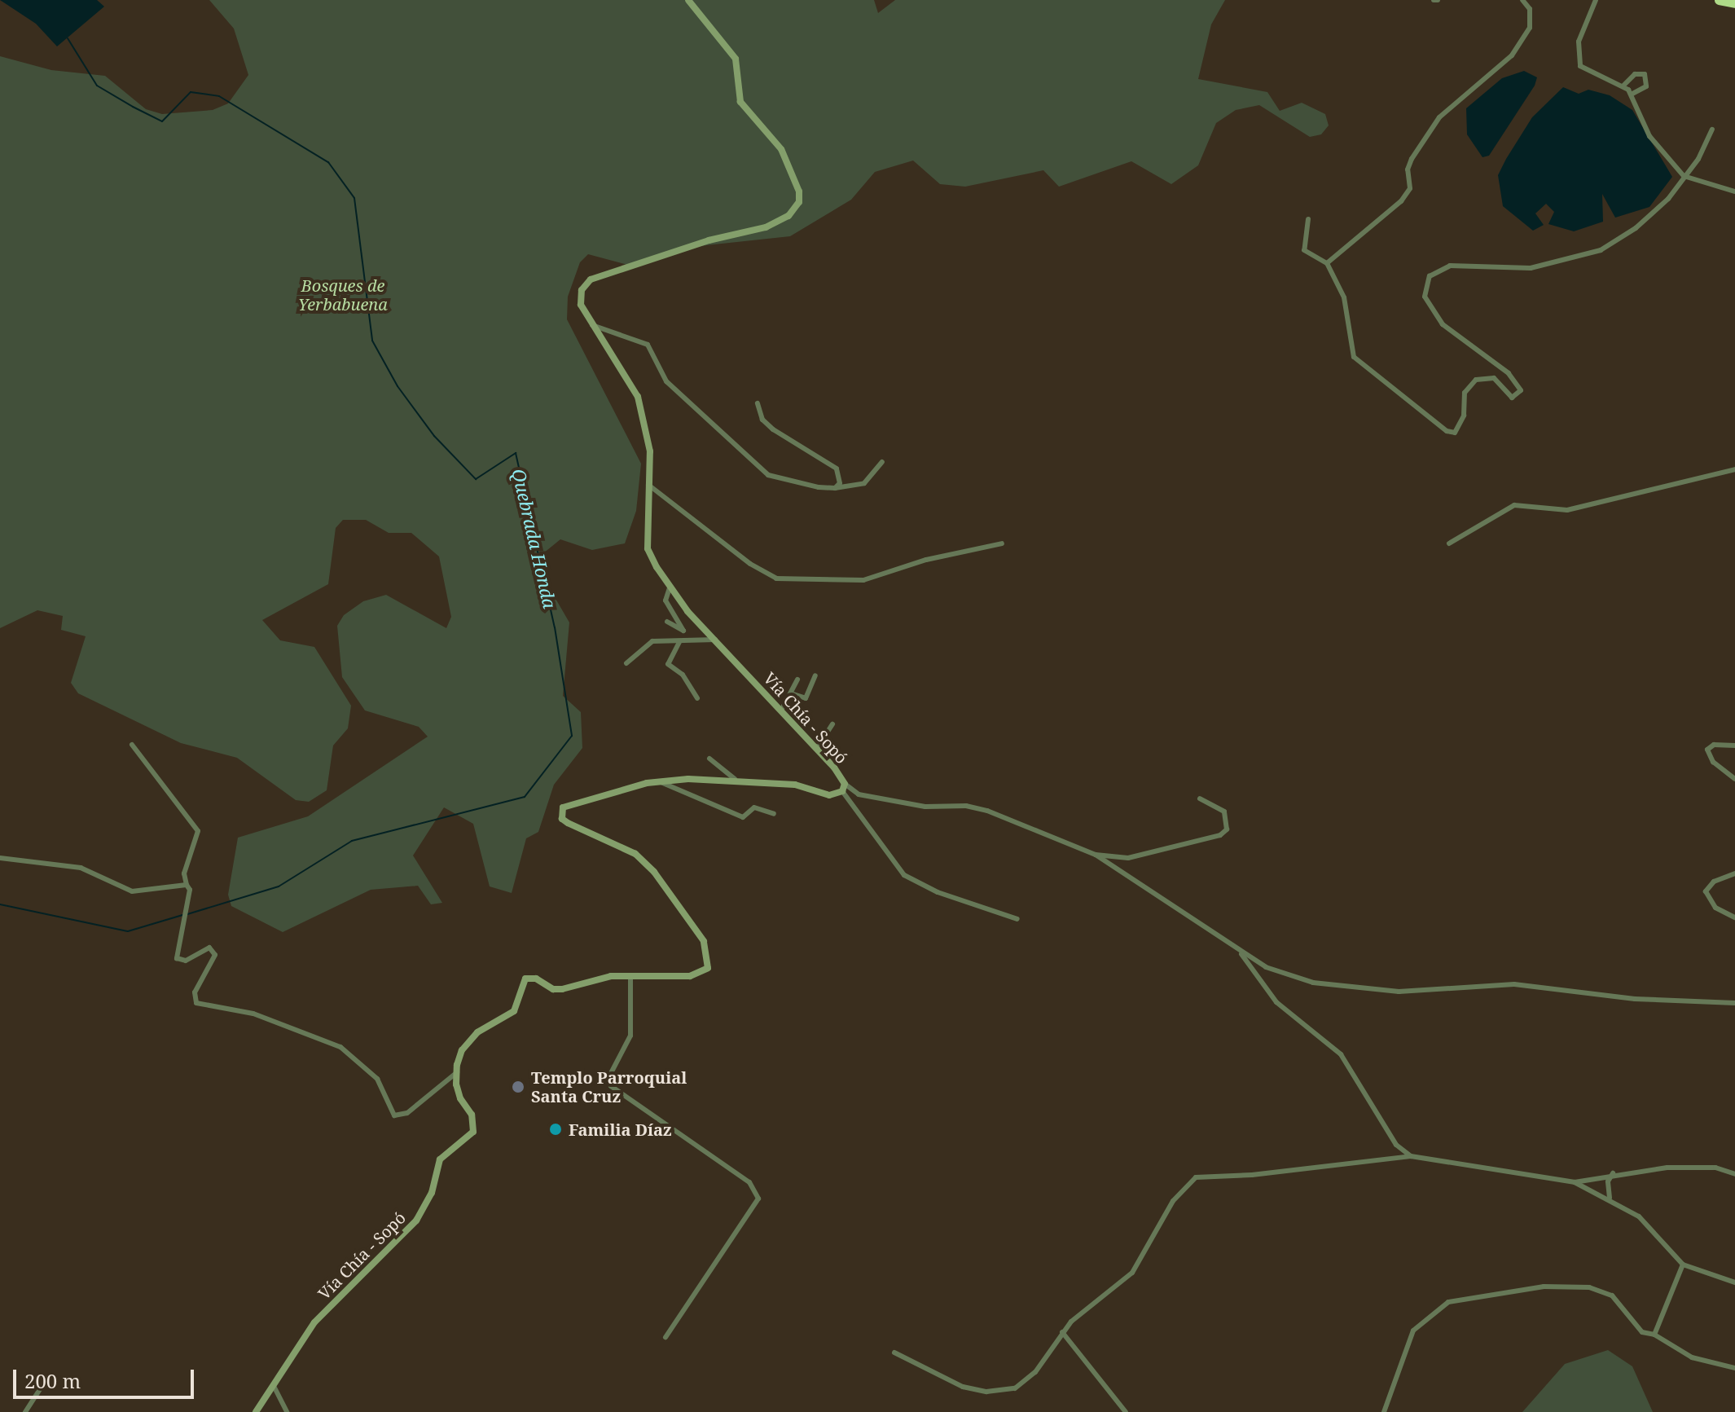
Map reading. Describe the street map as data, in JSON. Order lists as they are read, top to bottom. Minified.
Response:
{"streets":{"street":["Vía Chía - Sopó"]},"water":["Quebrada Honda"],"parks":["Bosques de Yerbabuena"],"places":["Templo Parroquial Santa Cruz","Familia Díaz"],"scale_bar":"200 m"}
